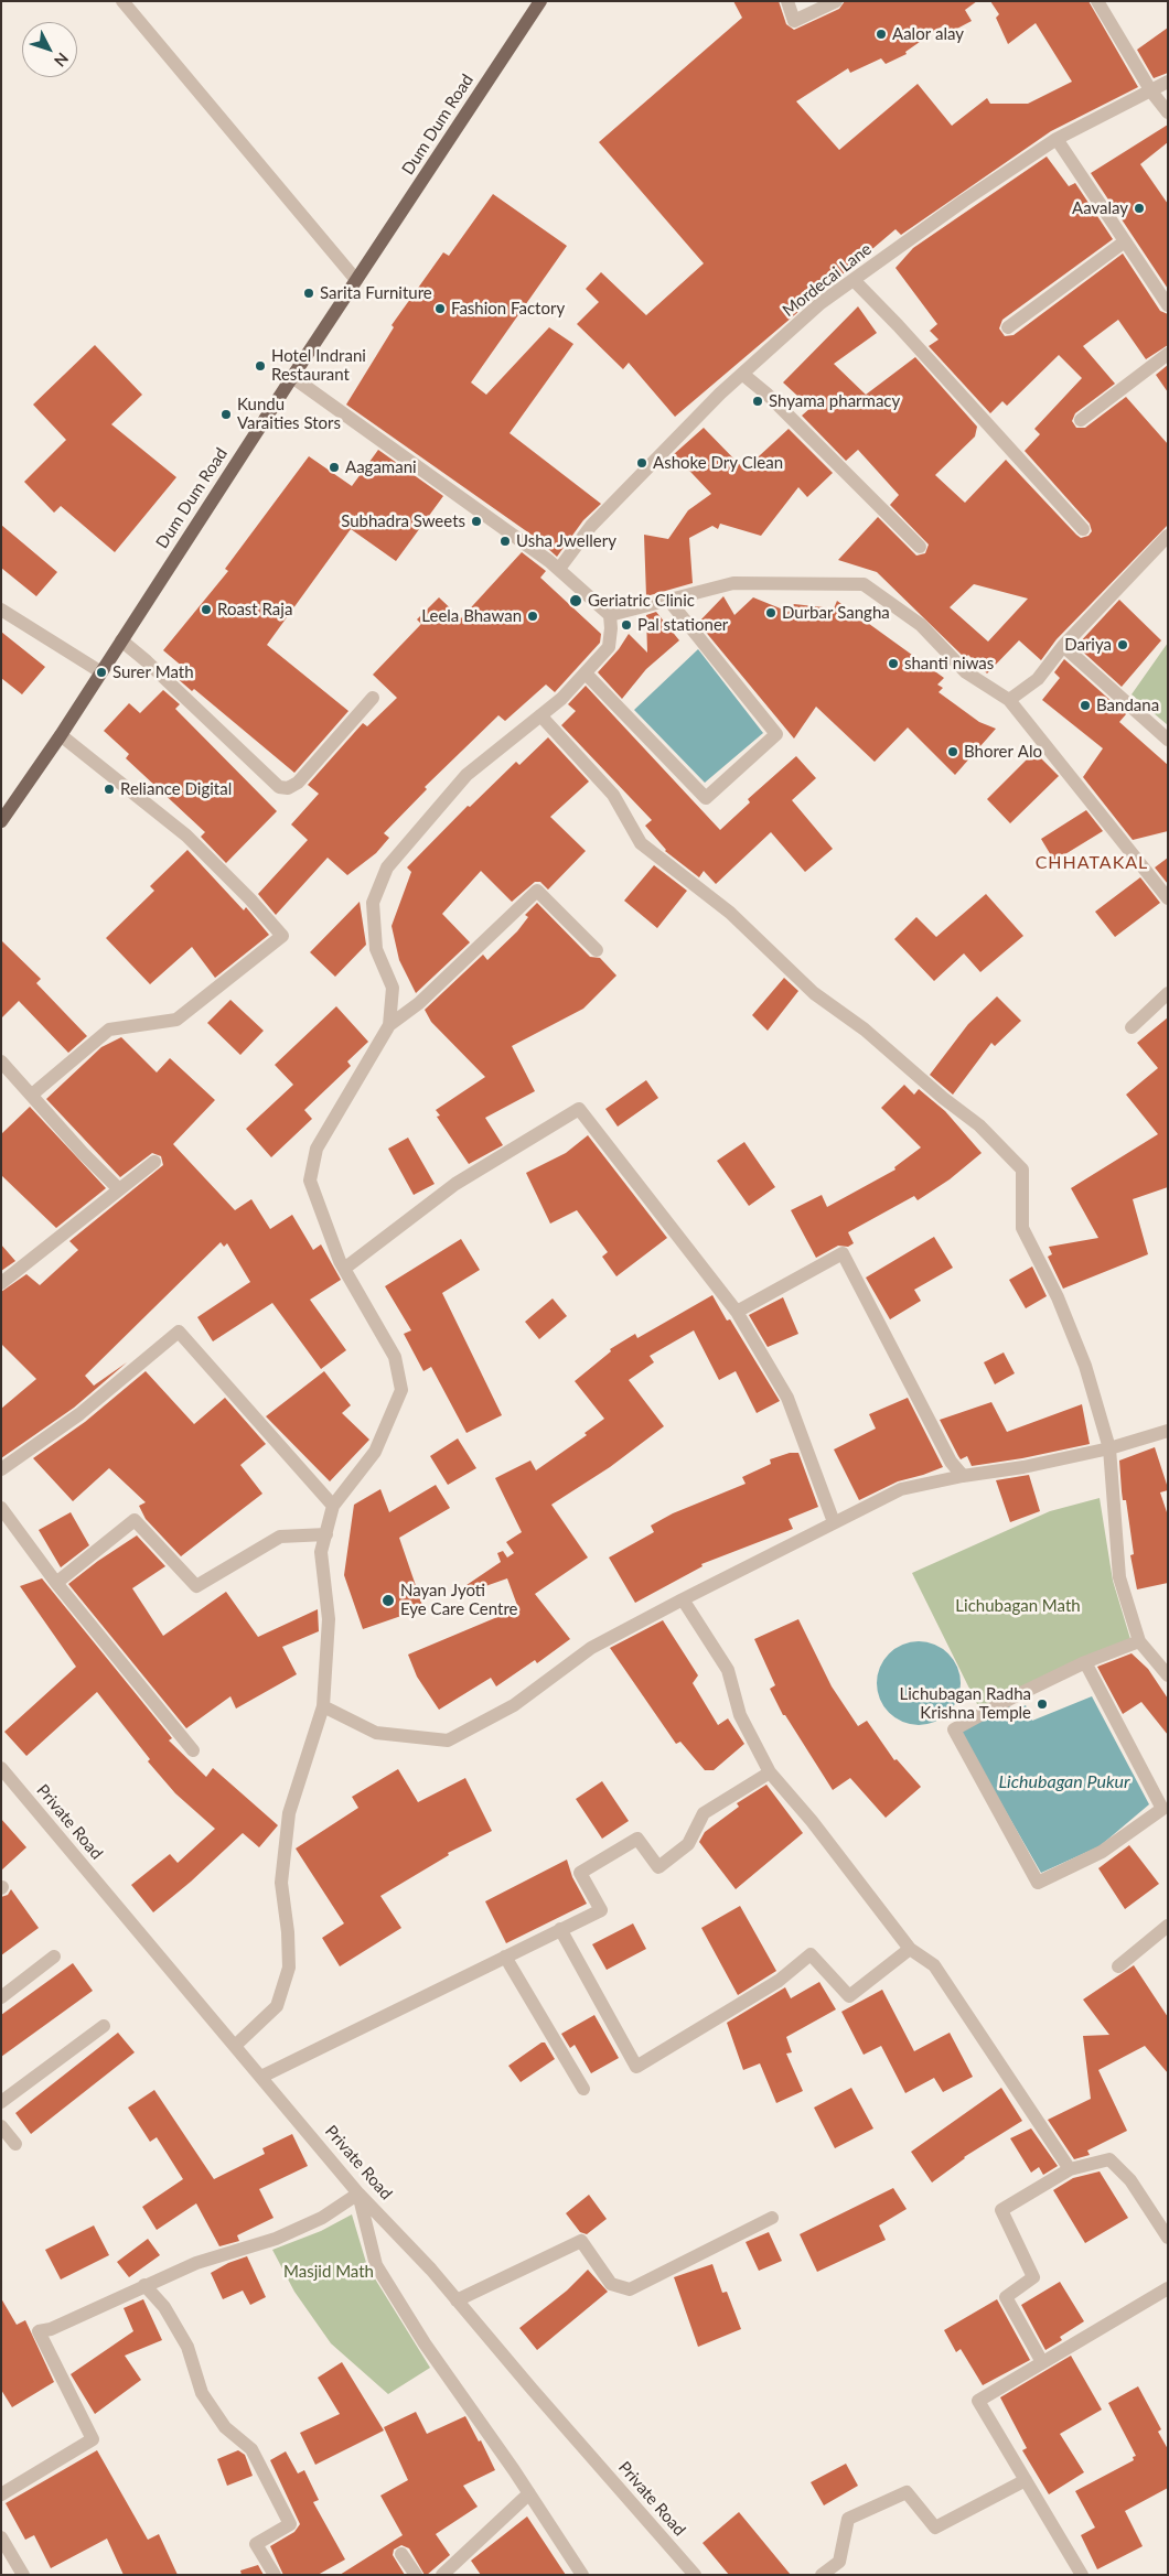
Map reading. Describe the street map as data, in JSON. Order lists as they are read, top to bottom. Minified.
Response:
{"streets":{"main road":["Dum Dum Road"],"street":["Mordecai Lane","Private Road"]},"districts":["CHHATAKAL"],"water":["Lichubagan Pukur"],"parks":["Lichubagan Math","Masjid Math"],"places":["Aalor alay","Aavalay","Sarita Furniture","Fashion Factory","Hotel Indrani Restaurant","Shyama pharmacy","Kundu Varaities Stors","Ashoke Dry Clean","Aagamani","Subhadra Sweets","Usha Jwellery","Geriatric Clinic","Roast Raja","Durbar Sangha","Leela Bhawan","Pal stationer","Dariya","shanti niwas","Surer Math","Bandana","Bhorer Alo","Reliance Digital","Nayan Jyoti Eye Care Centre","Lichubagan Radha Krishna Temple"],"north":"bottom right"}
